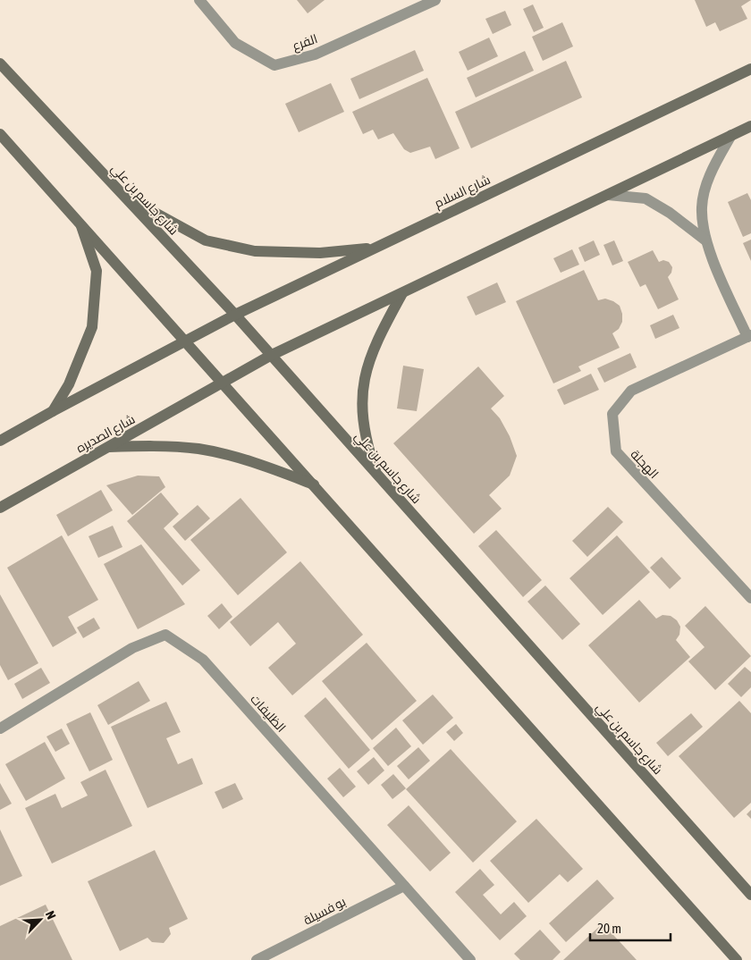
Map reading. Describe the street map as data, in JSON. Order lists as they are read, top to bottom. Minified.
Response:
{"streets":{"main road":["شارع السلام","شارع جاسم بن علي","شارع الصديره"],"street":["الفرع","الهجلة","الظليفات","بو فسيلة"]},"crossings":[["شارع السلام","شارع جاسم بن علي"],["الظليفات","بو فسيلة"]],"scale_bar":"20 m","north":"top right"}
